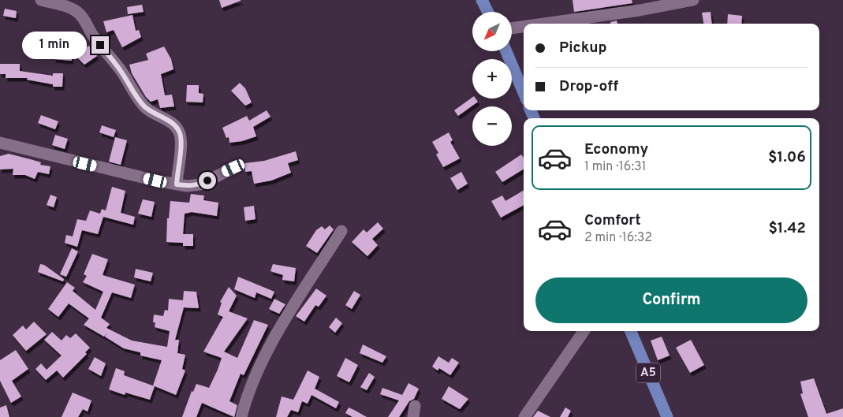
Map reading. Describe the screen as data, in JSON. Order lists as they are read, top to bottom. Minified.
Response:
{"streets":{"main road":["A5"]},"north":"bottom left","page":{"map_buttons":["+","−"],"banner":["Pickup","Drop-off"],"bubble":"1 min","list":[{"name":"Economy","note":"1 min · 16:31","value":"$1.06"},{"name":"Comfort","note":"2 min · 16:32","value":"$1.42"}],"buttons":"Confirm"}}
